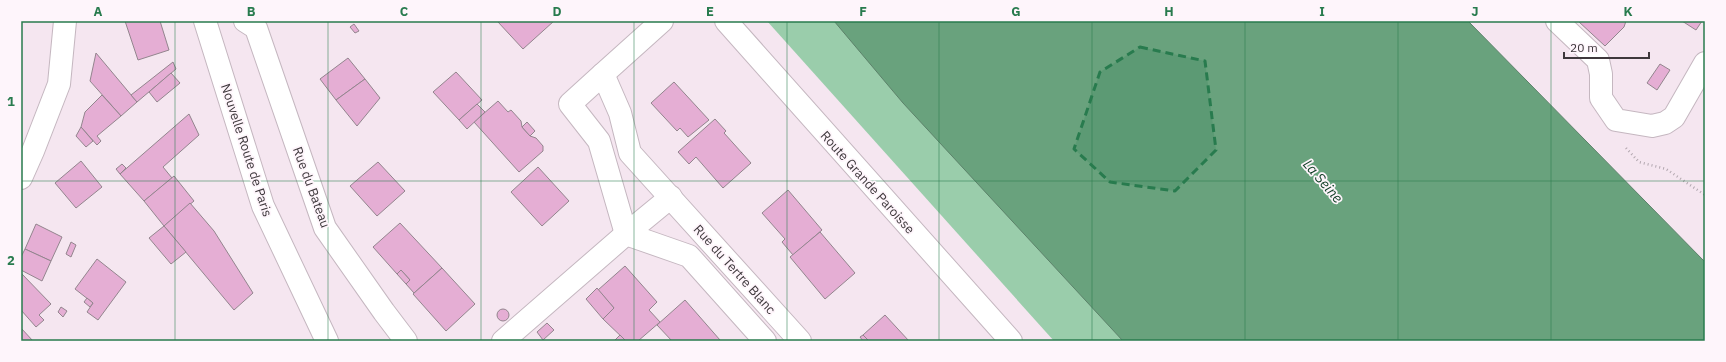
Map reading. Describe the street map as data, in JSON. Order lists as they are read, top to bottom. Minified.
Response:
{"streets":{"street":["Nouvelle Route de Paris","Route Grande Paroisse","Rue du Bateau","Rue du Tertre Blanc"]},"water":["La Seine"],"scale_bar":"20 m","grid":{"columns":["A","B","C","D","E","F","G","H","I","J","K"],"rows":["1","2"]}}
